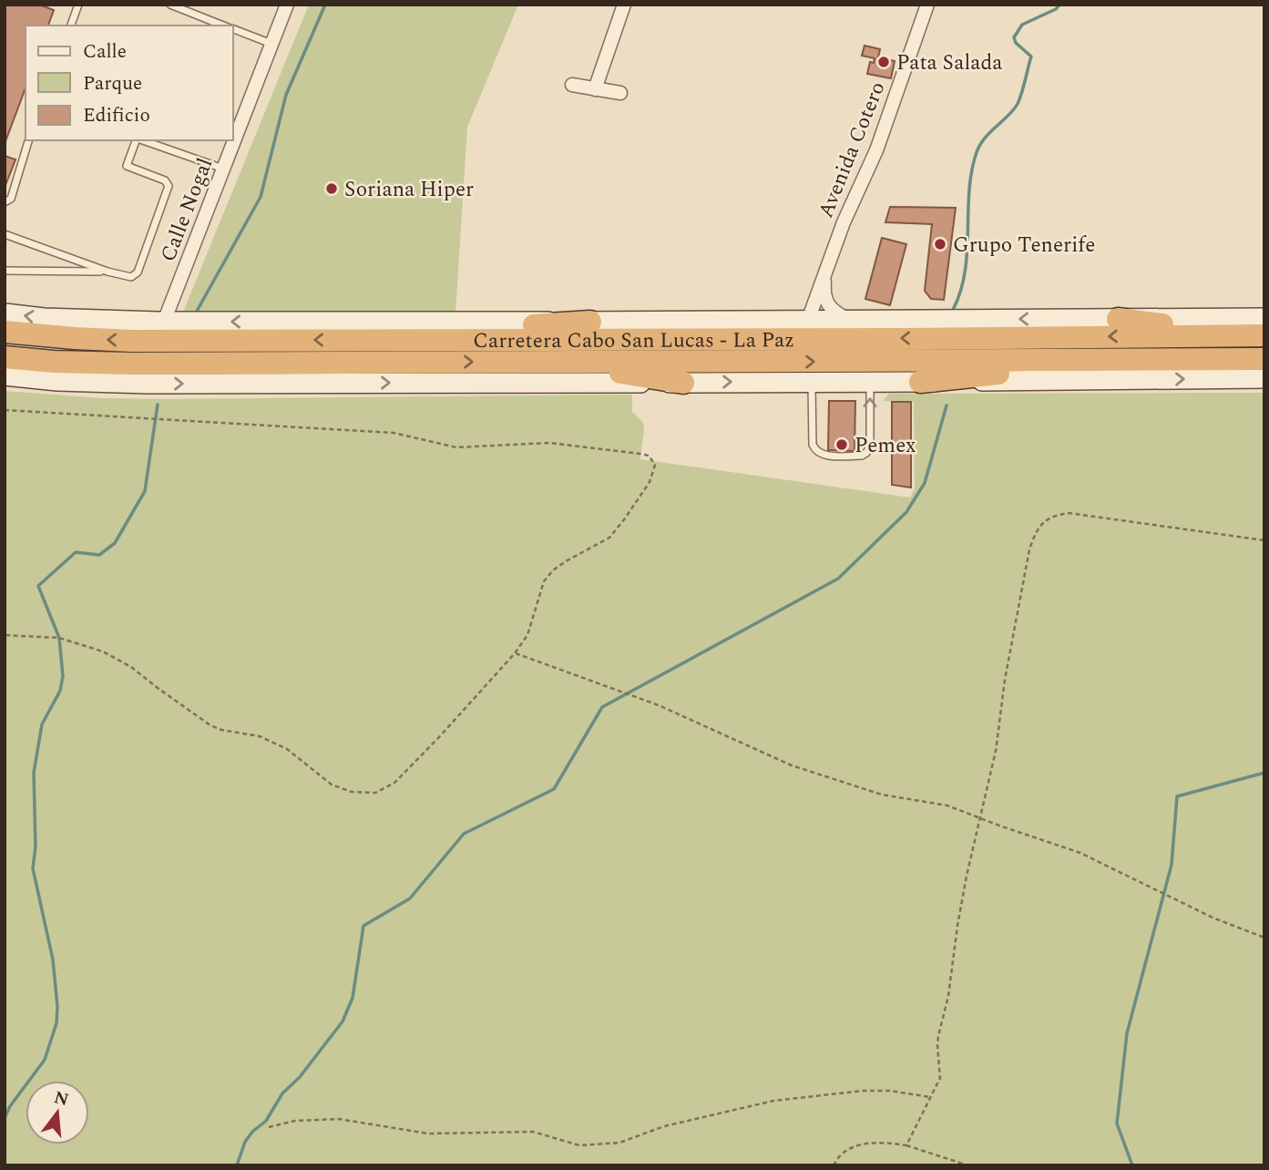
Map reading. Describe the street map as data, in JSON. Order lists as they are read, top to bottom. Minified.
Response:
{"streets":{"highway":["Carretera Cabo San Lucas - La Paz"],"street":["Avenida Cotero","Calle Nogal"]},"places":["Pata Salada","Soriana Hiper","Grupo Tenerife","Pemex"],"legend":["Calle","Parque","Edificio"],"north":"top"}
